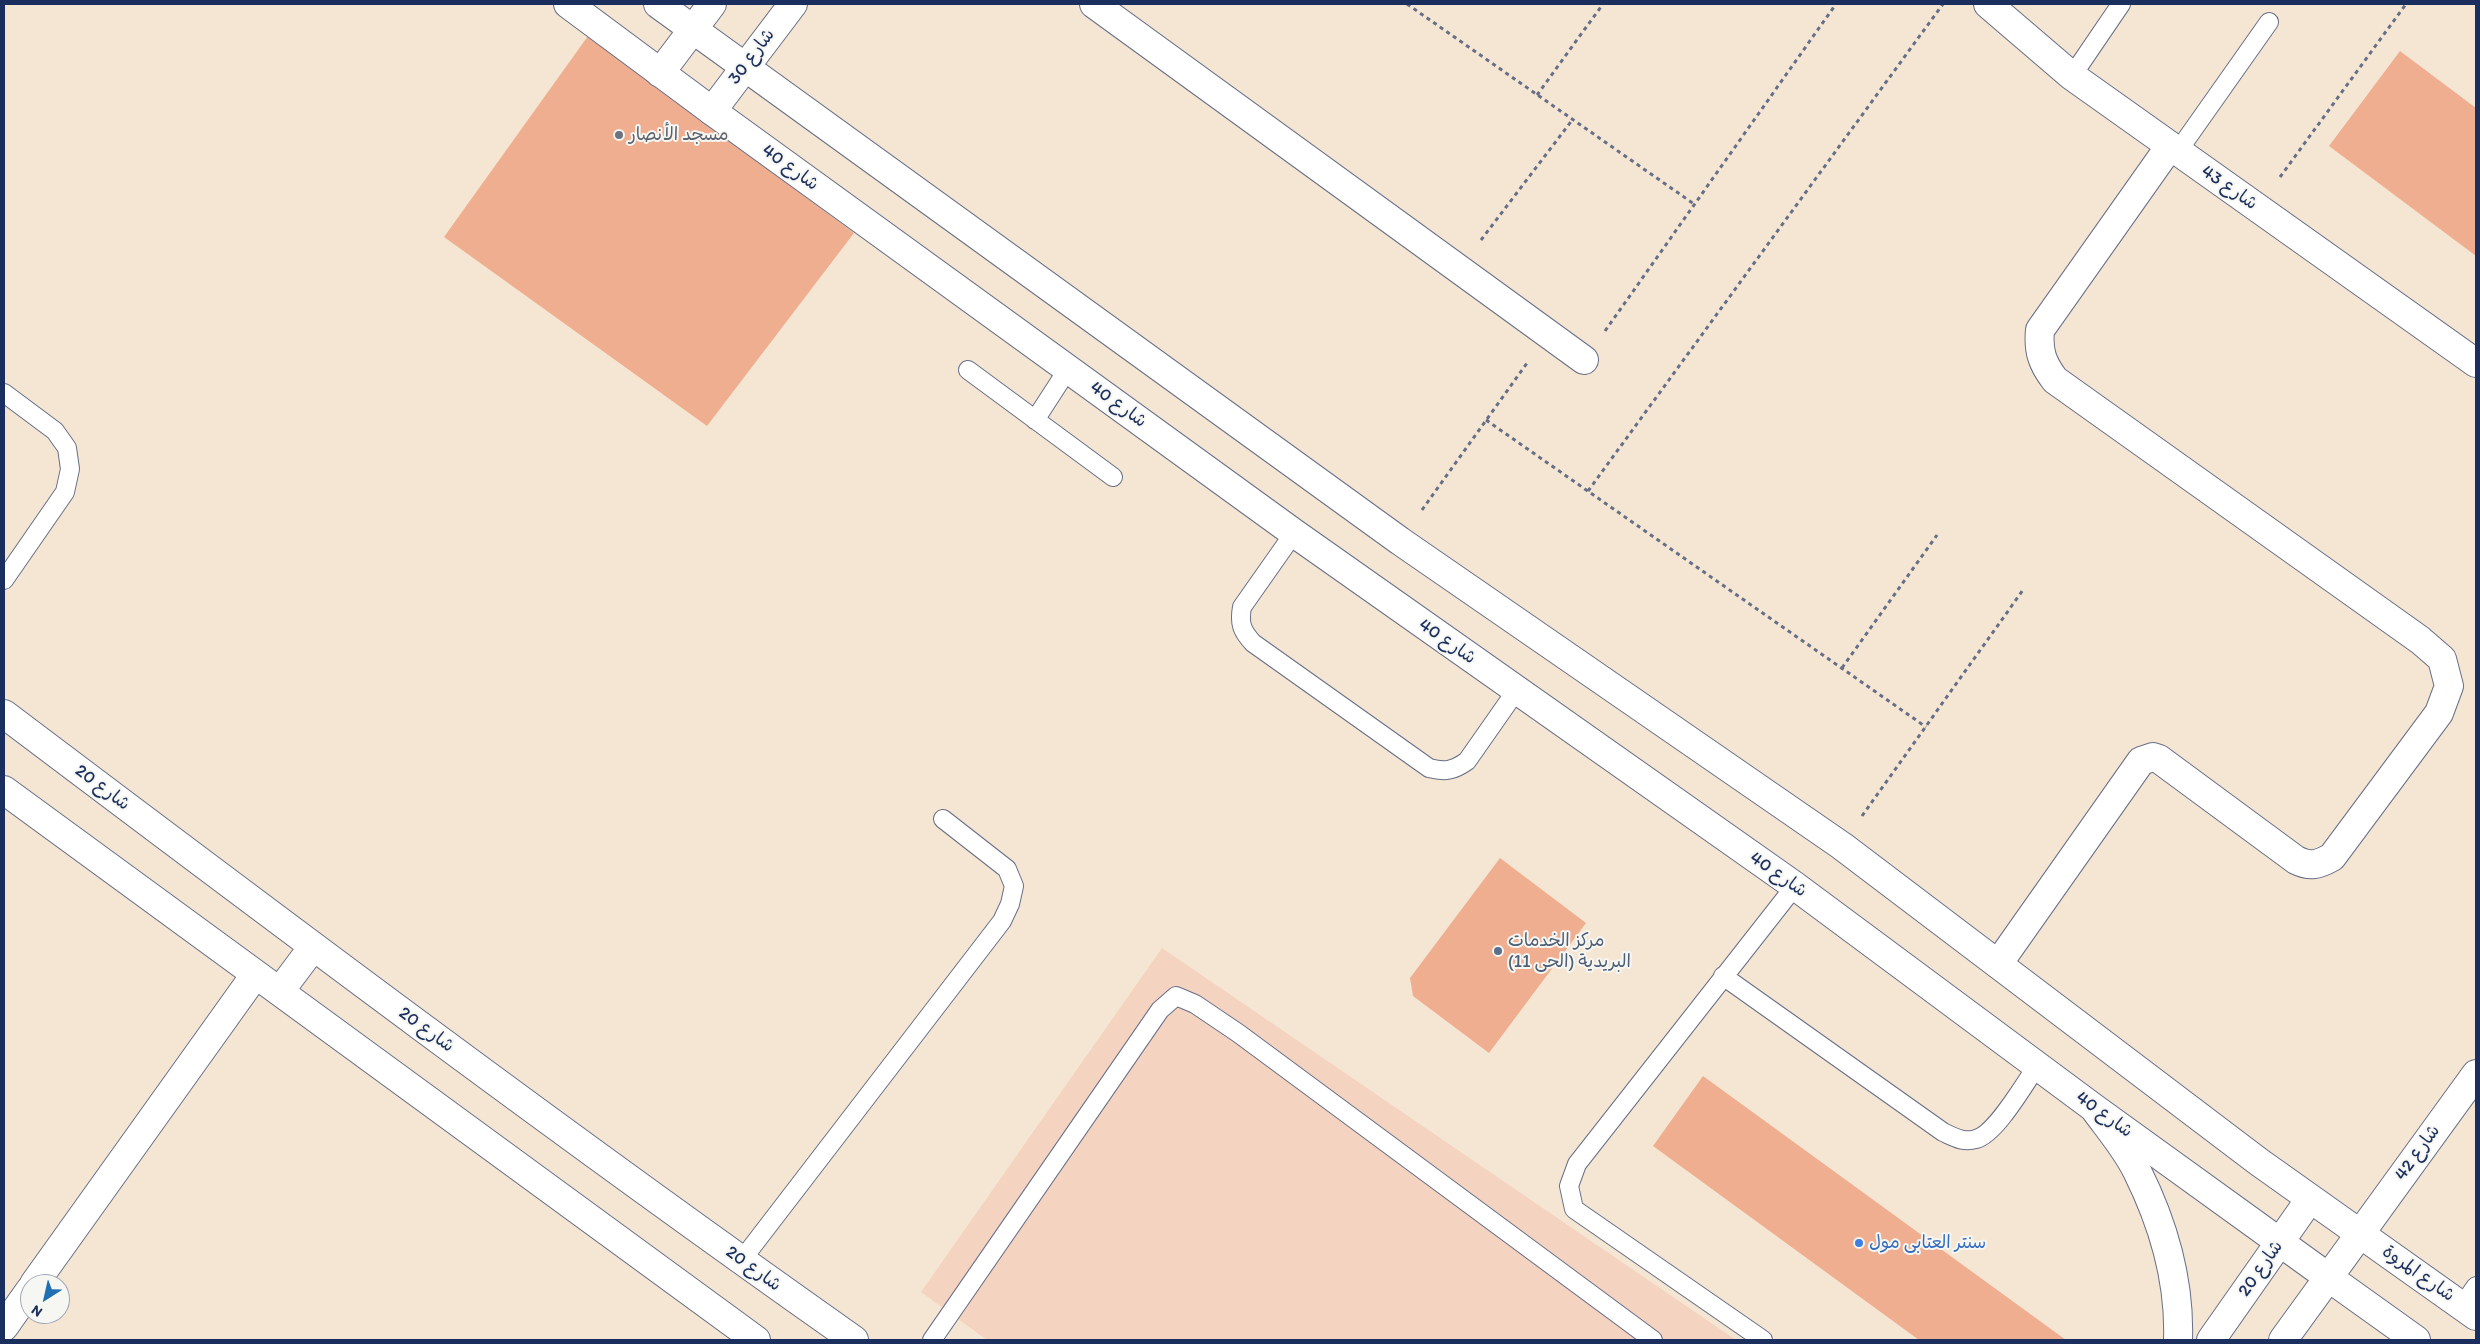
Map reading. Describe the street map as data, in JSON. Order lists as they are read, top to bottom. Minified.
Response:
{"streets":{"street":["شارع 30","شارع 40","شارع 43","شارع 20","شارع 42","شارع المروة"]},"crossings":[["شارع 30","شارع 40"],["شارع 40","شارع 20"],["شارع 42","شارع المروة"]],"places":["مسجد الأنصار","مركز الخدمات البريدية (الحى 11)","سنتر العتابى مول"],"north":"bottom left"}
